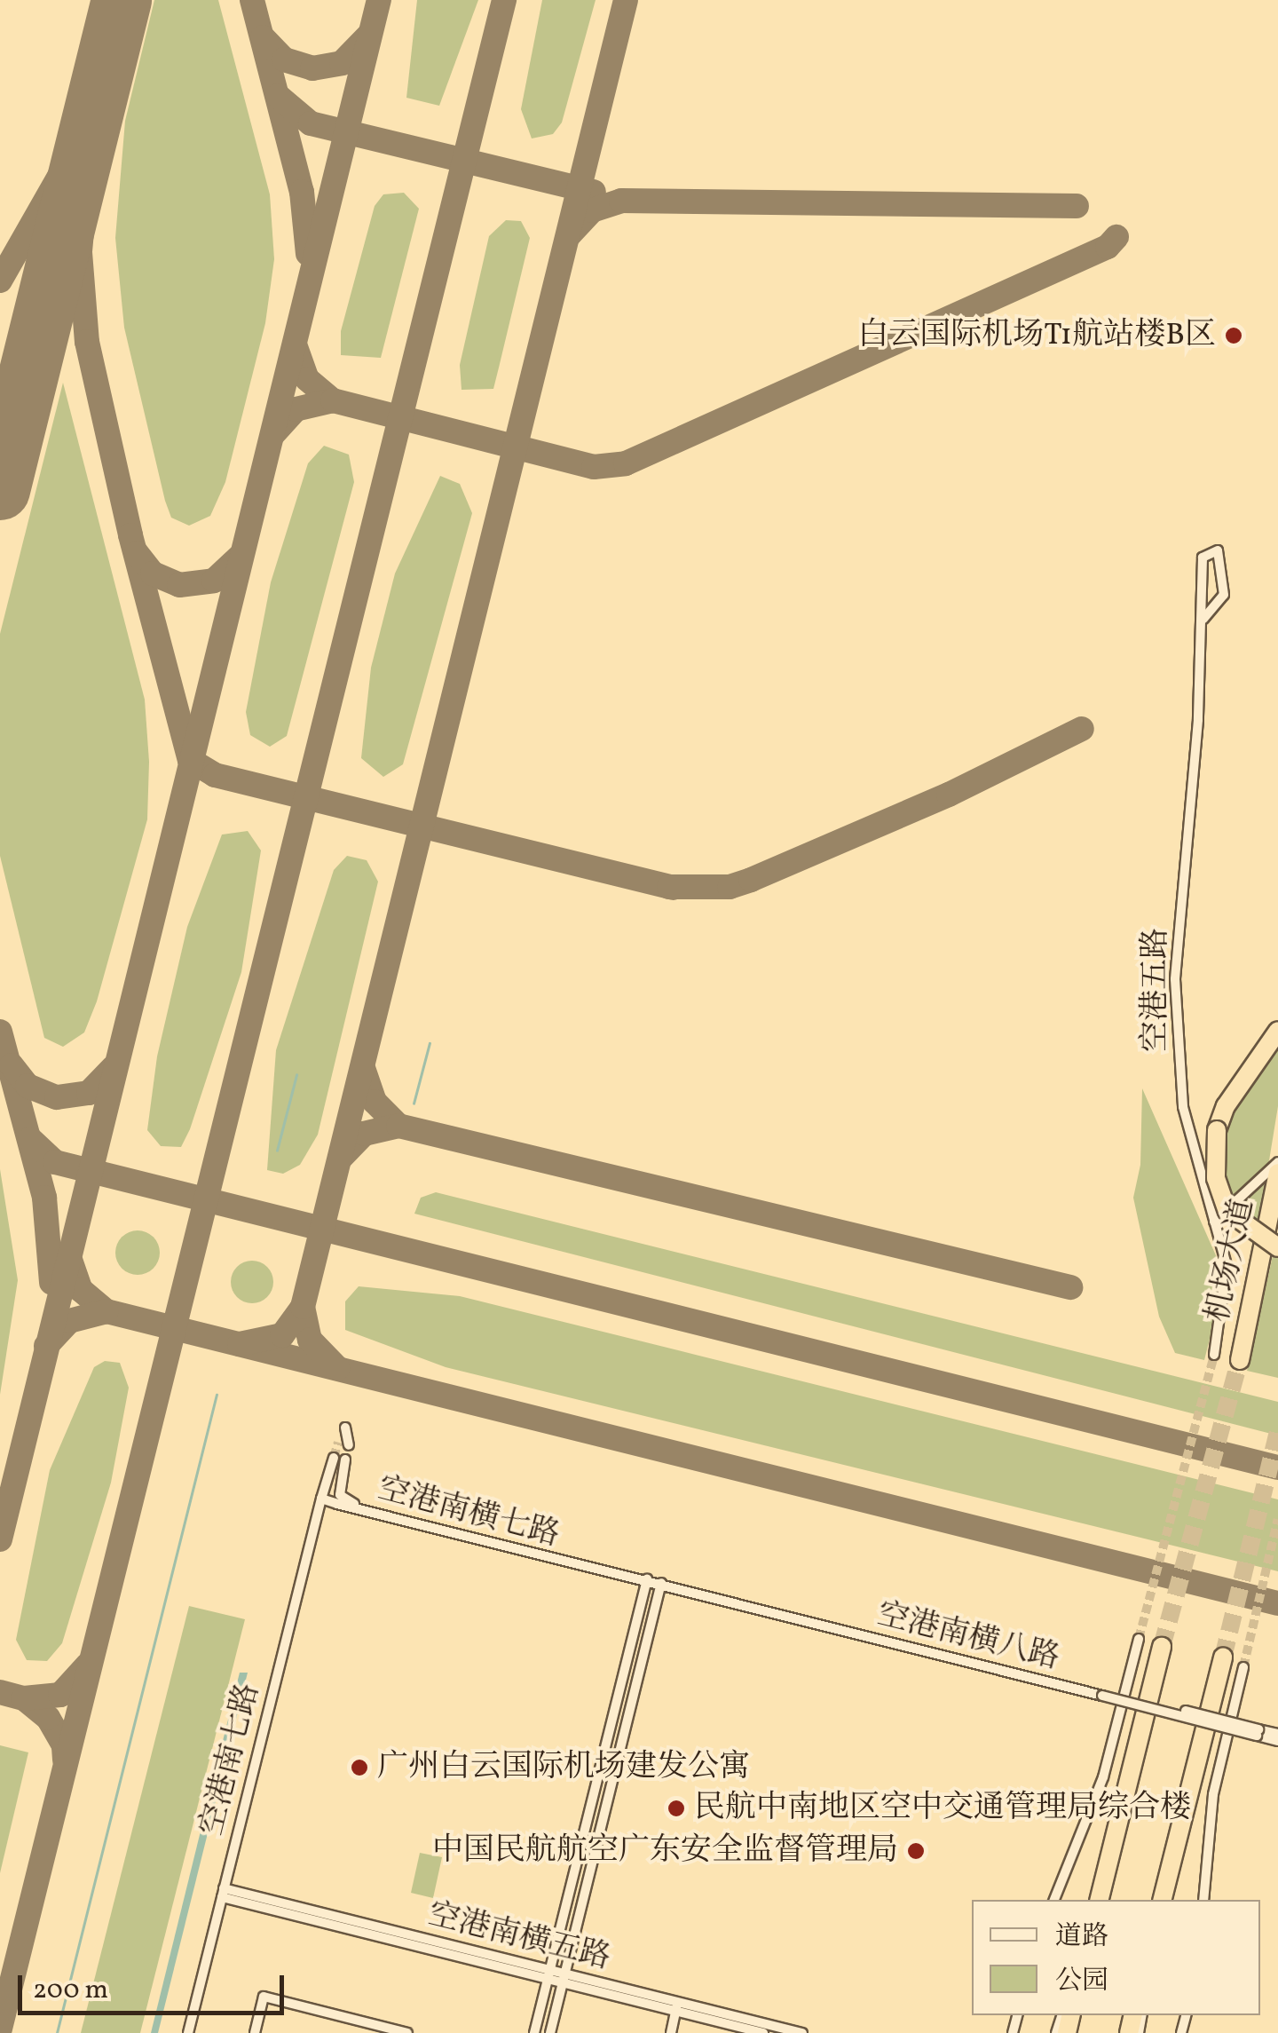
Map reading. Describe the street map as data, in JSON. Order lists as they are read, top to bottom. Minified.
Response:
{"streets":{"highway":["机场大道"],"street":["空港五路","空港南横七路","空港南横八路","空港南七路","空港南横五路"]},"crossings":[["空港南横七路","空港南横八路"],["空港南横七路","空港南七路"],["空港南七路","空港南横五路"]],"places":["白云国际机场T1航站楼B区","广州白云国际机场建发公寓","民航中南地区空中交通管理局综合楼","中国民航航空广东安全监督管理局"],"legend":["道路","公园"],"scale_bar":"200 m"}
